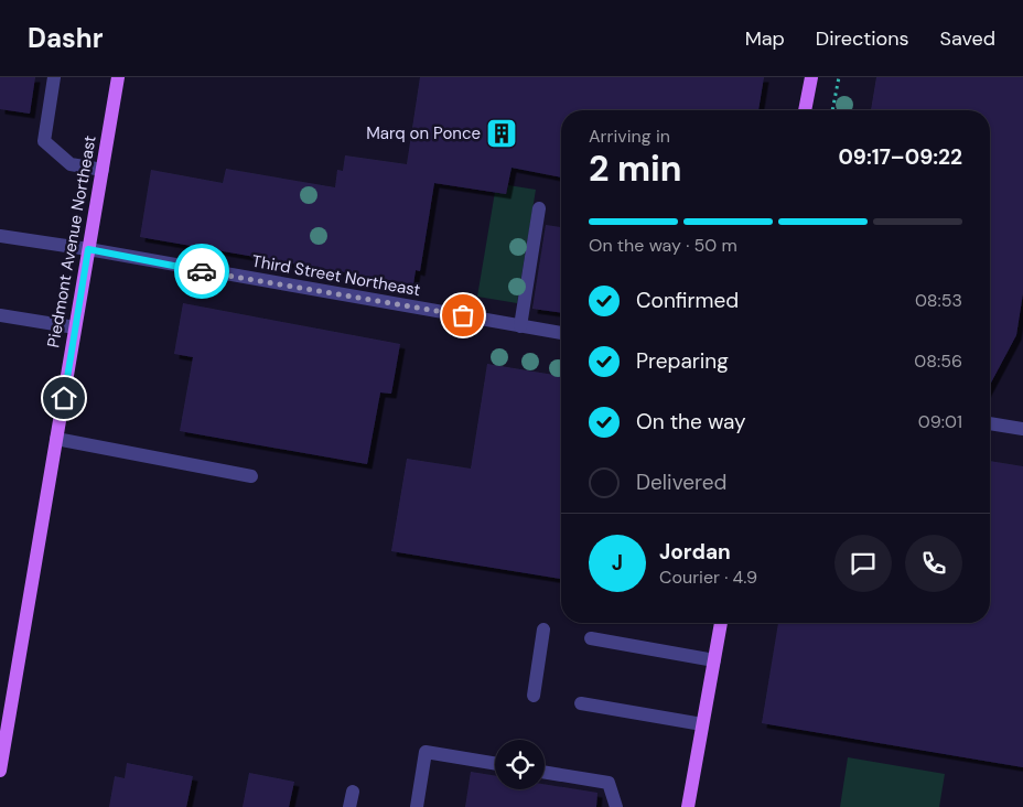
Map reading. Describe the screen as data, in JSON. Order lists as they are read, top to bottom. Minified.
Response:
{"streets":{"main road":["Piedmont Avenue Northeast"],"street":["Third Street Northeast"]},"crossings":[["Piedmont Avenue Northeast","Third Street Northeast"]],"places":{"building":["Marq on Ponce"]},"page":{"header":"Dashr","nav":["Map","Directions","Saved"],"heading":["2 min","Arriving in","09:17–09:22"],"panel":["Jordan","Courier · 4.9"],"bar":"On the way · 50 m","list":[["Confirmed","08:53"],["Preparing","08:56"],["On the way","09:01"],"Delivered"],"round":"J"}}
